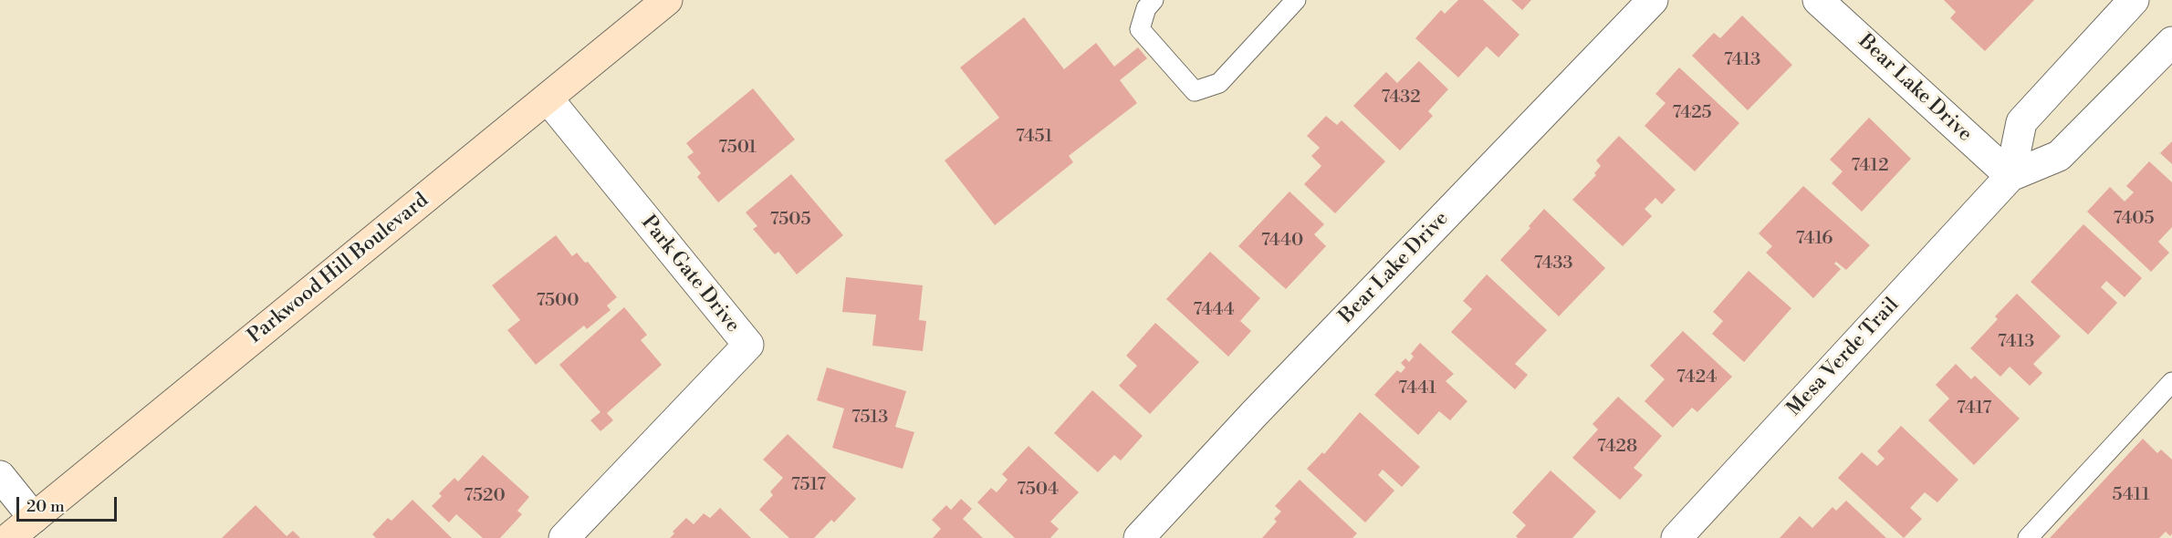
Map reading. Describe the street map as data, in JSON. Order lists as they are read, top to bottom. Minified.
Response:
{"streets":{"street":["Bear Lake Drive","Parkwood Hill Boulevard","Park Gate Drive","Mesa Verde Trail"]},"crossings":[["Bear Lake Drive","Mesa Verde Trail"],["Parkwood Hill Boulevard","Park Gate Drive"]],"house_numbers":["7413","7432","7425","7451","7501","7412","7405","7505","7416","7440","7433","7500","7444","7413","7424","7441","7417","7513","7428","7517","7504","5411","7520"],"scale_bar":"20 m"}
